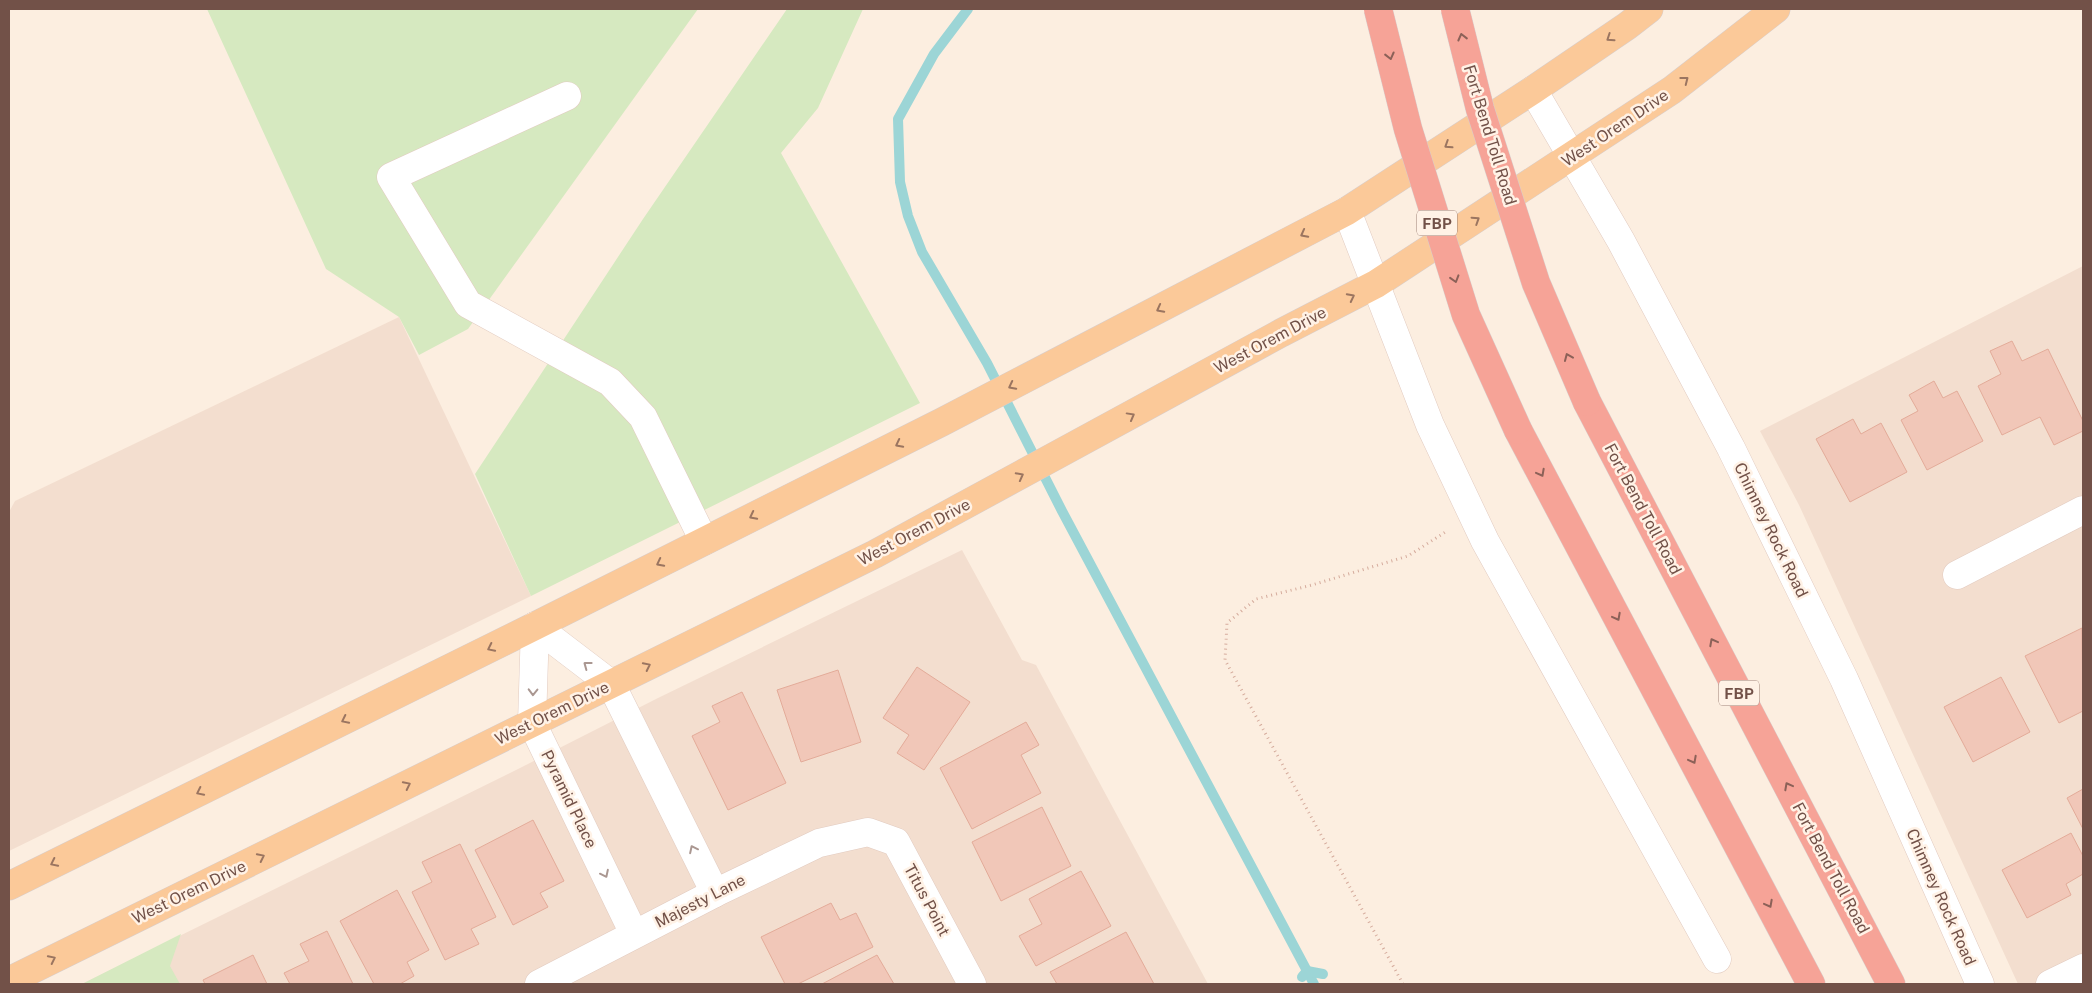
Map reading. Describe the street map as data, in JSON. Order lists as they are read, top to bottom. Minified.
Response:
{"streets":{"highway":["Fort Bend Toll Road","FBP"],"main road":["West Orem Drive"],"street":["Chimney Rock Road","Pyramid Place","Titus Point","Majesty Lane"]},"crossings":[["West Orem Drive","Chimney Rock Road"],["West Orem Drive","Pyramid Place"],["Pyramid Place","Majesty Lane"],["Titus Point","Majesty Lane"]]}
